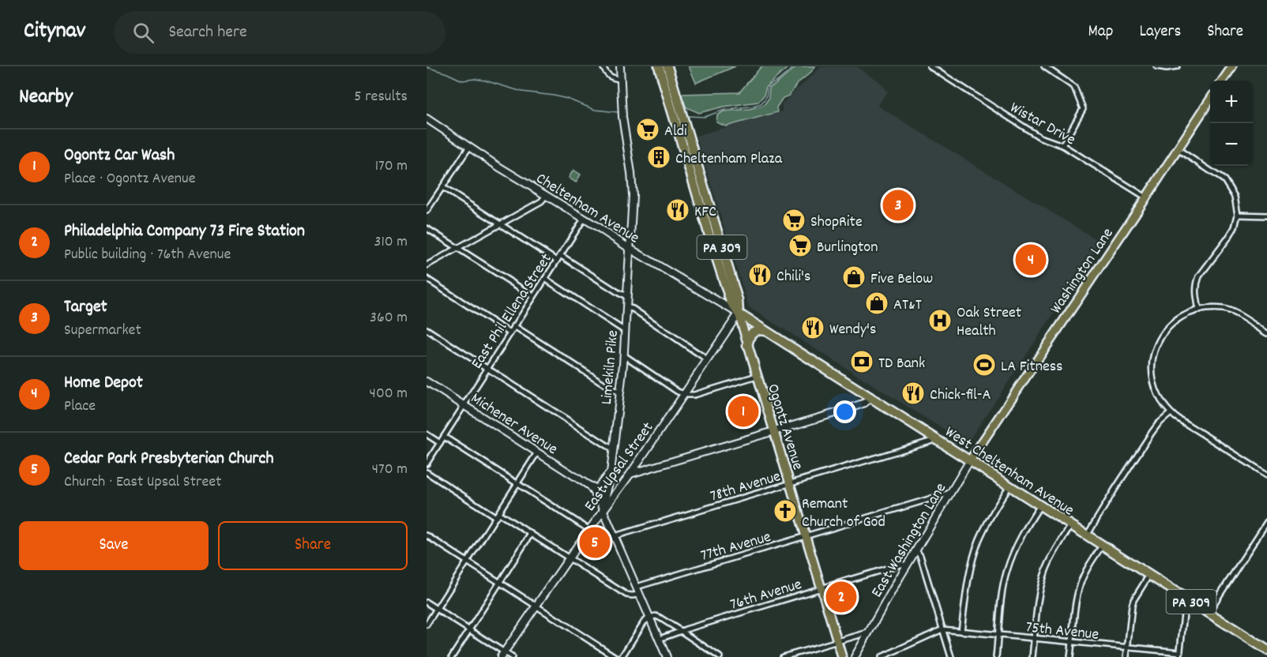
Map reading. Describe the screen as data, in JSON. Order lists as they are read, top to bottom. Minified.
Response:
{"streets":{"highway":["PA 309","Ogontz Avenue","West Cheltenham Avenue"],"main road":["Washington Lane"],"street":["Wistar Drive","Cheltenham Avenue","East Phil Ellena Street","Limekiln Pike","Michener Avenue","East Upsal Street","78th Avenue","East Washington Lane","77th Avenue","76th Avenue","75th Avenue"]},"crossings":[["Wistar Drive","Washington Lane"],["Cheltenham Avenue","East Phil Ellena Street"],["Cheltenham Avenue","Limekiln Pike"],["Cheltenham Avenue","Ogontz Avenue"],["Cheltenham Avenue","East Upsal Street"],["Cheltenham Avenue","West Cheltenham Avenue"],["Washington Lane","West Cheltenham Avenue"],["Washington Lane","East Washington Lane"],["East Phil Ellena Street","Michener Avenue"],["Limekiln Pike","Michener Avenue"],["Limekiln Pike","East Upsal Street"],["Michener Avenue","East Upsal Street"],["Ogontz Avenue","East Upsal Street"],["Ogontz Avenue","West Cheltenham Avenue"],["Ogontz Avenue","78th Avenue"],["Ogontz Avenue","77th Avenue"],["Ogontz Avenue","76th Avenue"],["East Upsal Street","West Cheltenham Avenue"],["West Cheltenham Avenue","78th Avenue"],["West Cheltenham Avenue","East Washington Lane"],["East Washington Lane","77th Avenue"],["East Washington Lane","76th Avenue"]],"places":{"supermarket":["Aldi","ShopRite","Burlington"],"building":["Cheltenham Plaza"],"restaurant":["KFC","Chili's","Wendy's","Chick-fil-A"],"shop":["Five Below","AT&T"],"hospital":["Oak Street Health"],"bank":["TD Bank"],"sports":["LA Fitness"],"church":["Remant Church of God"]},"page":{"header":"Citynav","search":"Search here","nav":["Map","Layers","Share"],"heading":["Nearby","5 results"],"map_buttons":["+","−"],"list":[{"mark":"1","name":"Ogontz Car Wash","note":"Place · Ogontz Avenue","value":"170 m"},{"mark":"2","name":"Philadelphia Company 73 Fire Station","note":"Public building · 76th Avenue","value":"310 m"},{"mark":"3","name":"Target","note":"Supermarket","value":"360 m"},{"mark":"4","name":"Home Depot","note":"Place","value":"400 m"},{"mark":"5","name":"Cedar Park Presbyterian Church","note":"Church · East Upsal Street","value":"470 m"}],"pins":["3","4","1","5","2"],"buttons":["Save","Share"]}}
